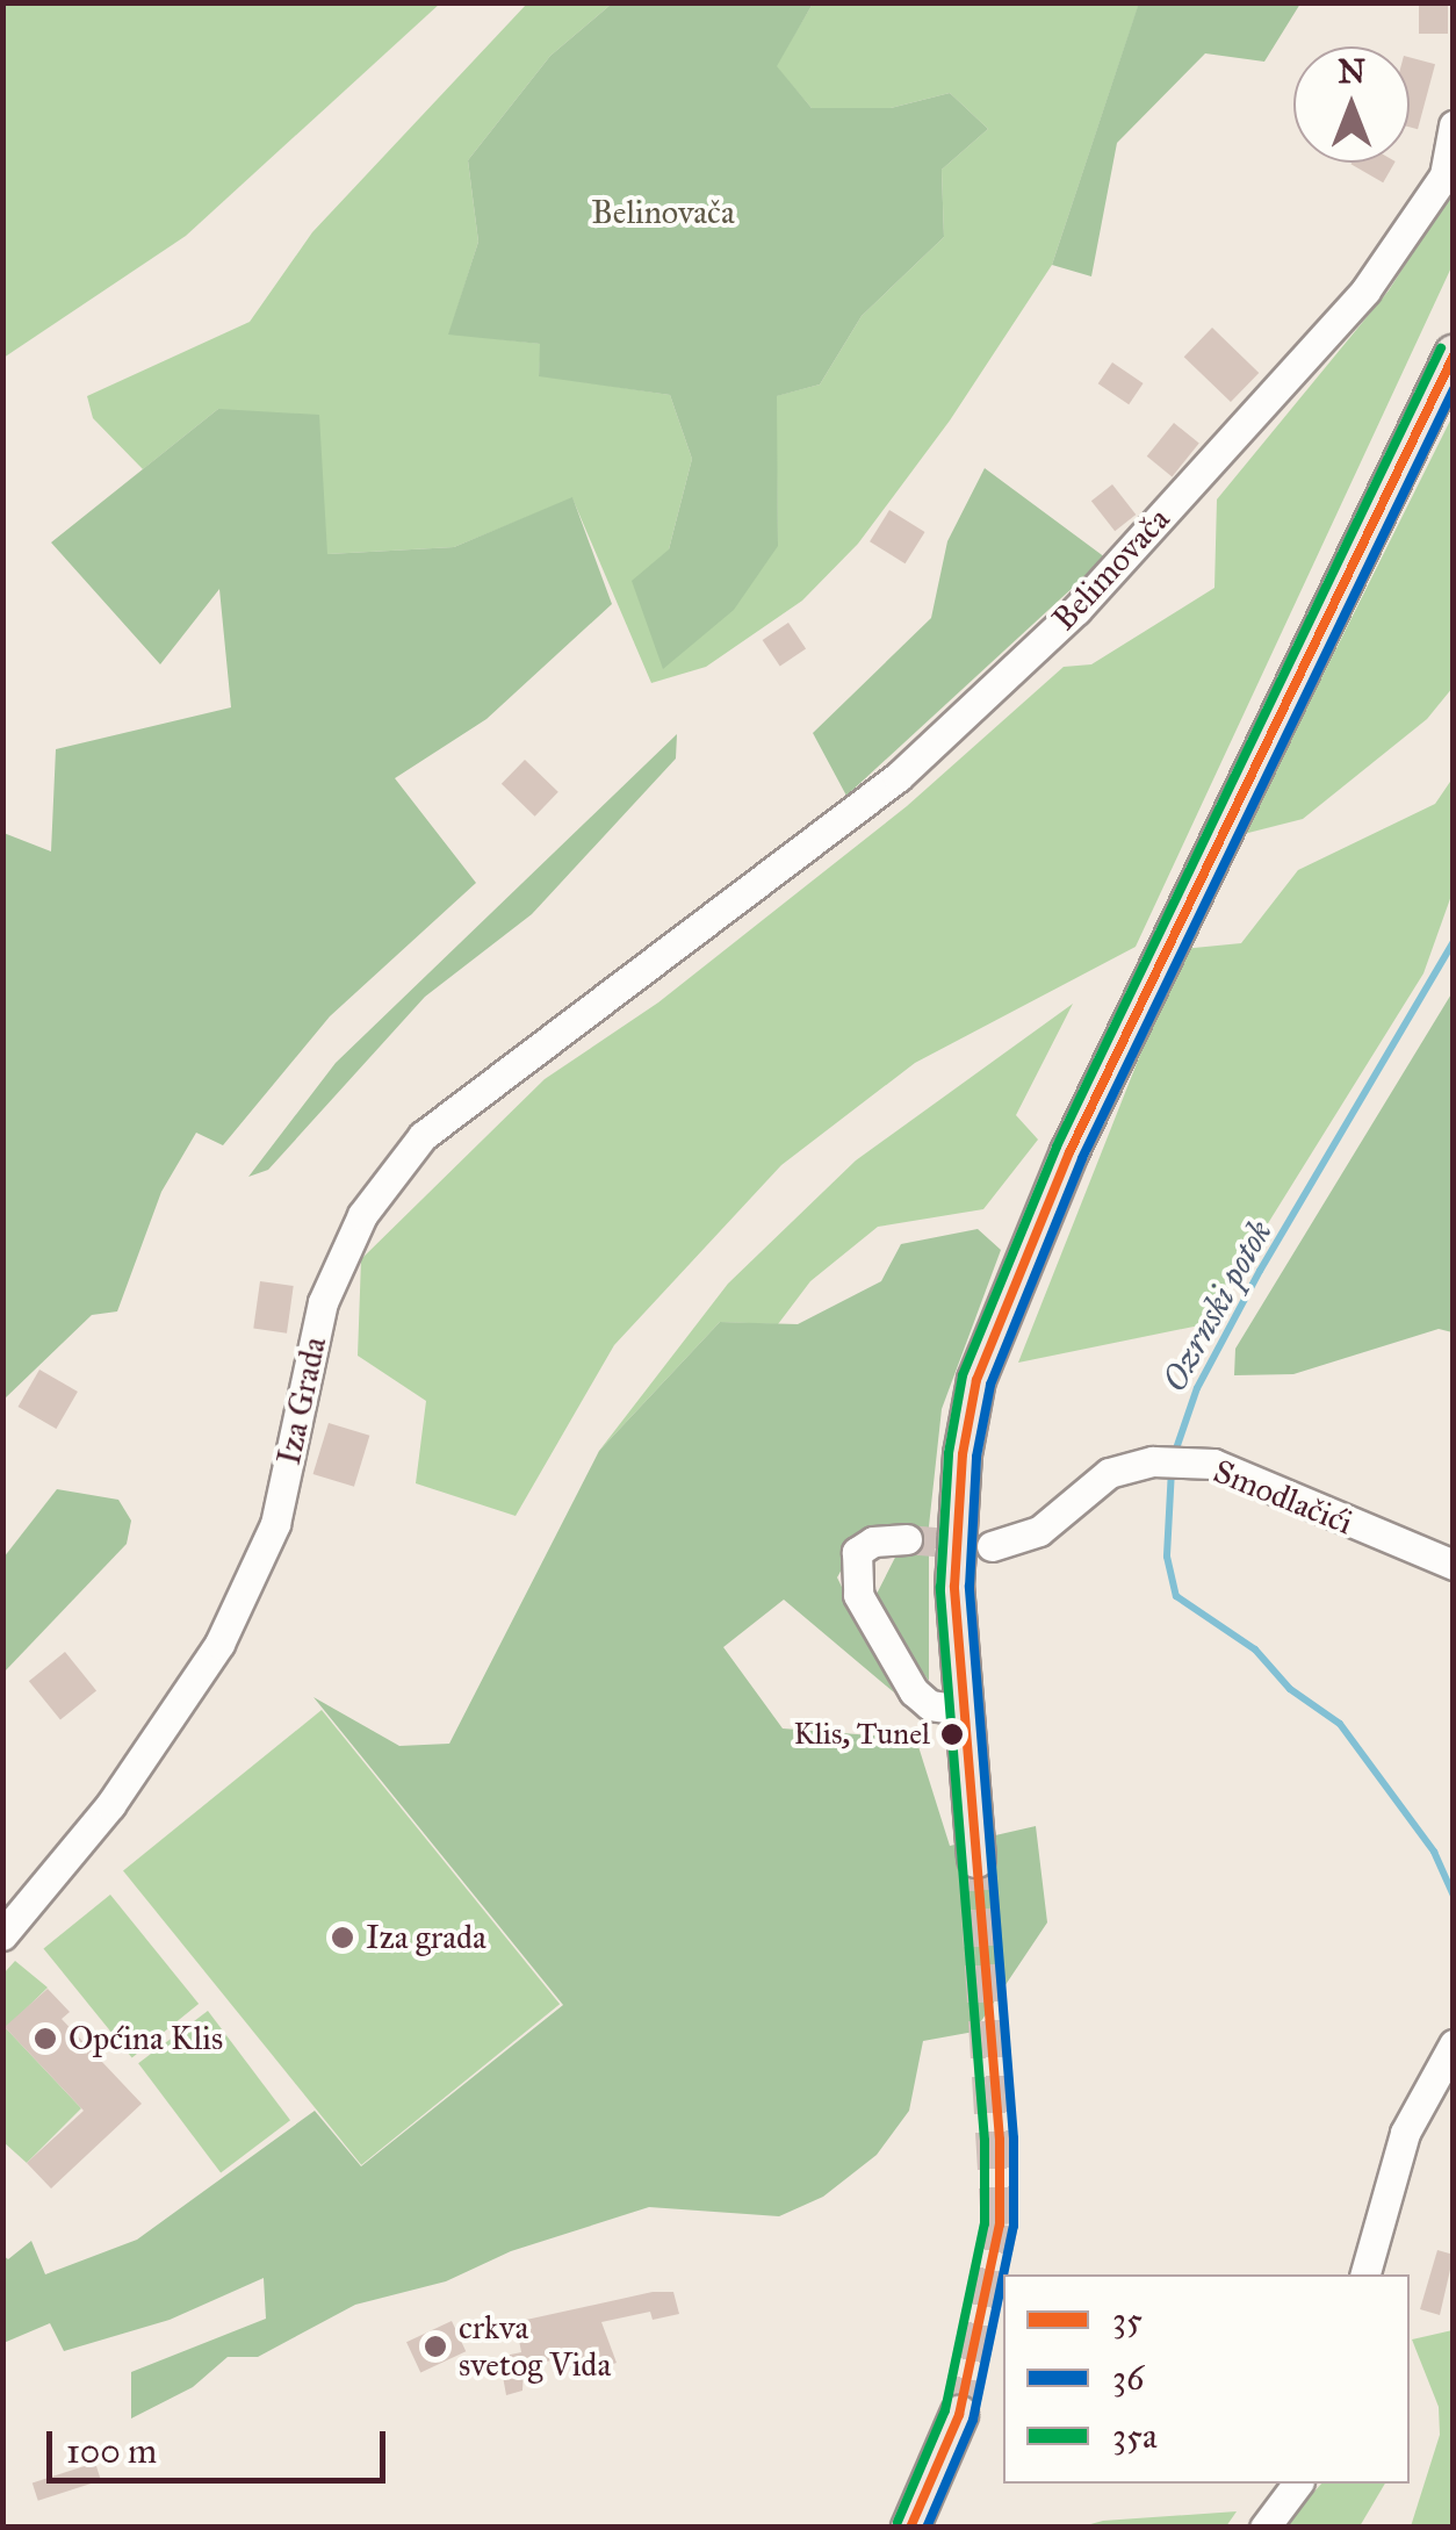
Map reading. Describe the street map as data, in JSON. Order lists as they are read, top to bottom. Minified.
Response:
{"streets":{"street":["Belimovača","Iza Grada","Smodlačići"]},"crossings":[["Belimovača","Iza Grada"]],"water":["Ozrnski potok"],"parks":["Belinovača"],"places":["Klis, Tunel","Iza grada","Općina Klis","crkva svetog Vida"],"lines":["transit line 35a","transit line 35","transit line 36"],"legend":["35","36","35a"],"scale_bar":"100 m","north":"top"}
